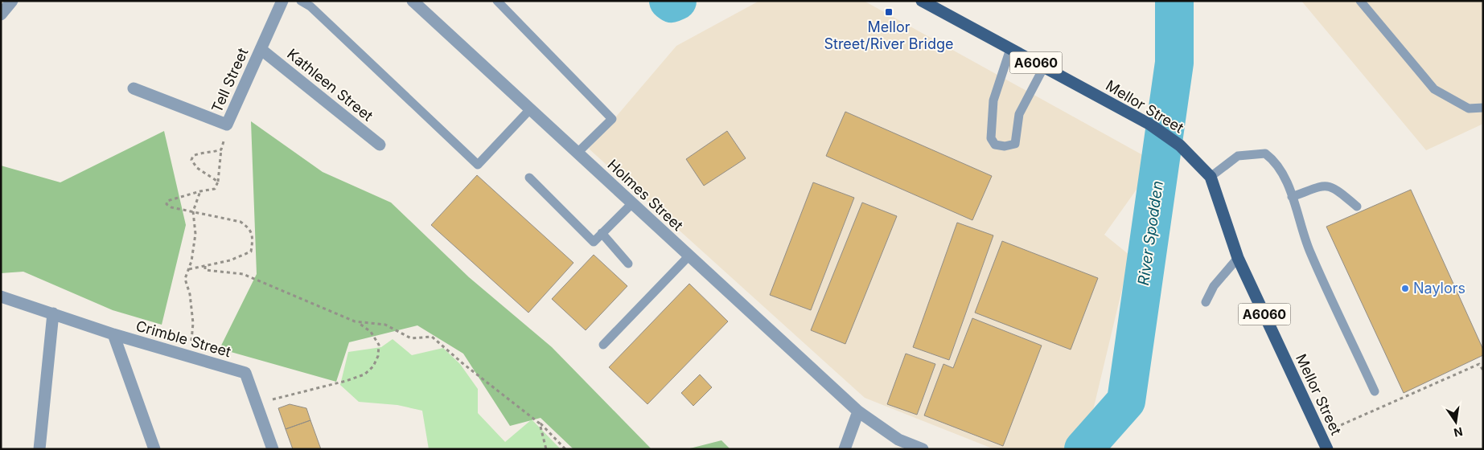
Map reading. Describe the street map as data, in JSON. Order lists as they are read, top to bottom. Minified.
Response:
{"streets":{"main road":["A6060","Mellor Street"],"street":["Tell Street","Kathleen Street","Holmes Street","Crimble Street"]},"crossings":[["Tell Street","Kathleen Street"]],"water":["River Spodden"],"places":{"transit":["Mellor Street/River Bridge"],"other":["Naylors"]},"north":"bottom"}
